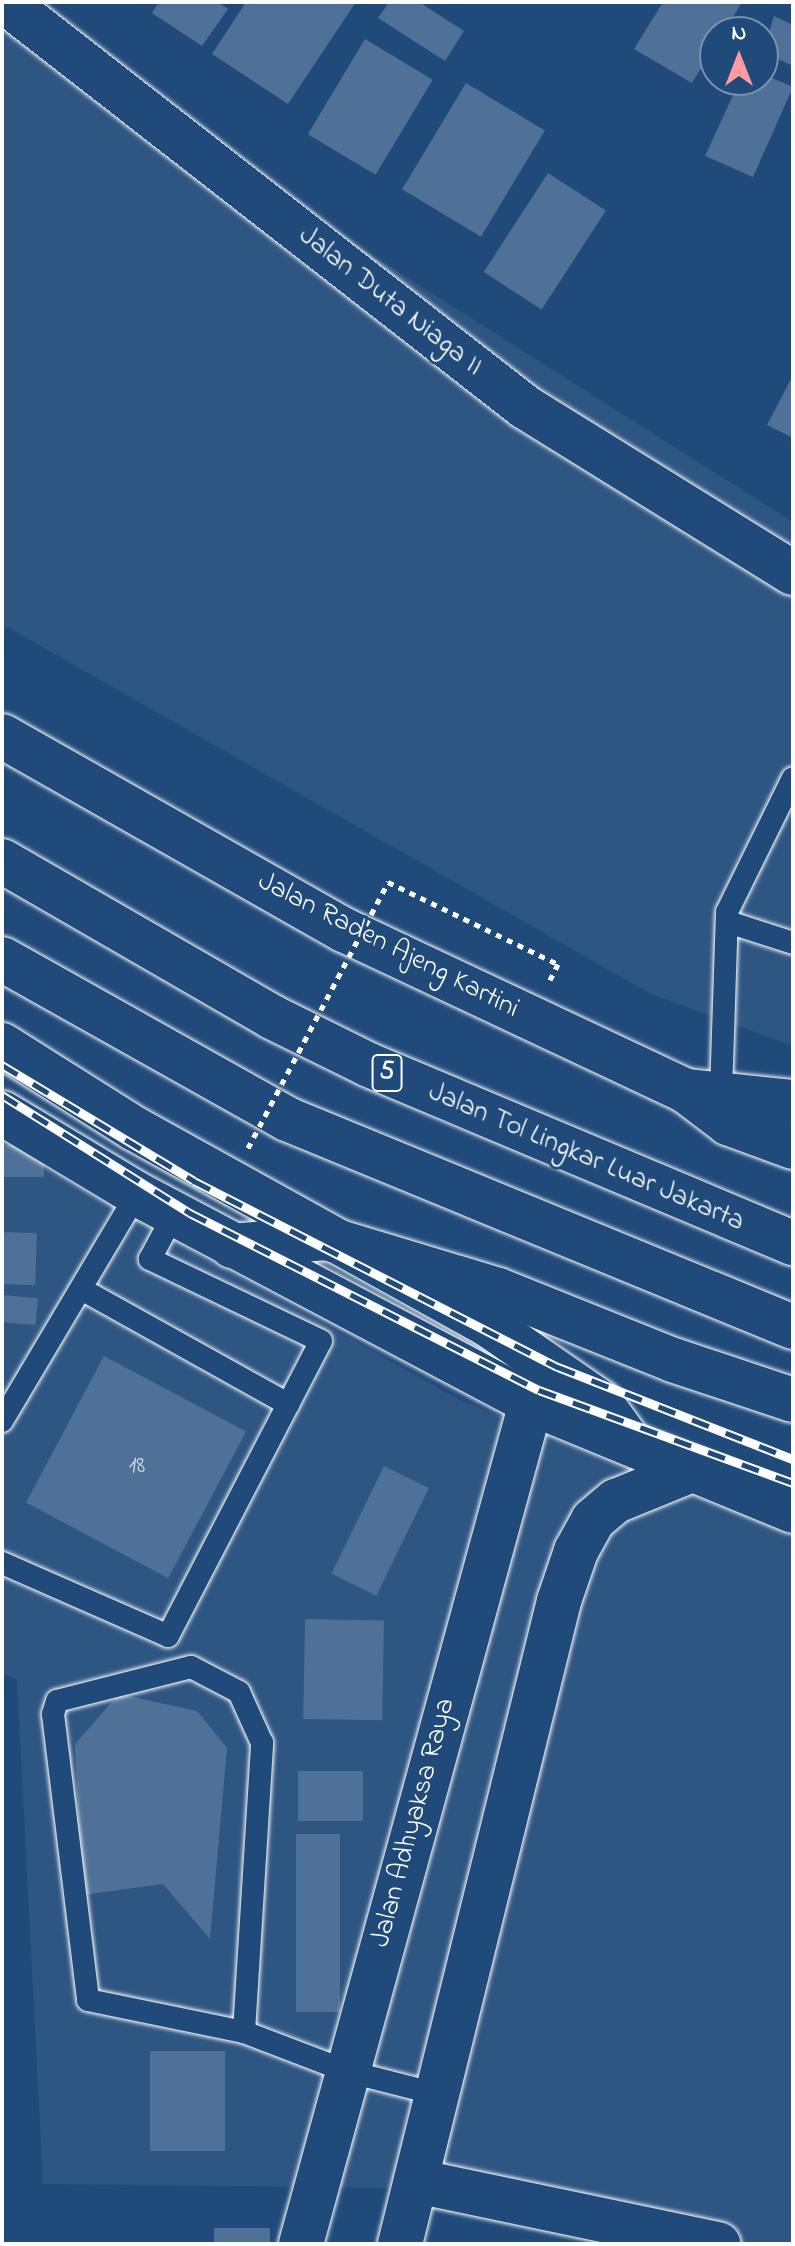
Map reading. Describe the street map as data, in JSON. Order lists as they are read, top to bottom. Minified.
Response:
{"streets":{"main road":["Jalan Duta Niaga II","Jalan Raden Ajeng Kartini","5","Jalan Tol Lingkar Luar Jakarta","Jalan Adhyaksa Raya"]},"house_numbers":["18"],"north":"top"}
